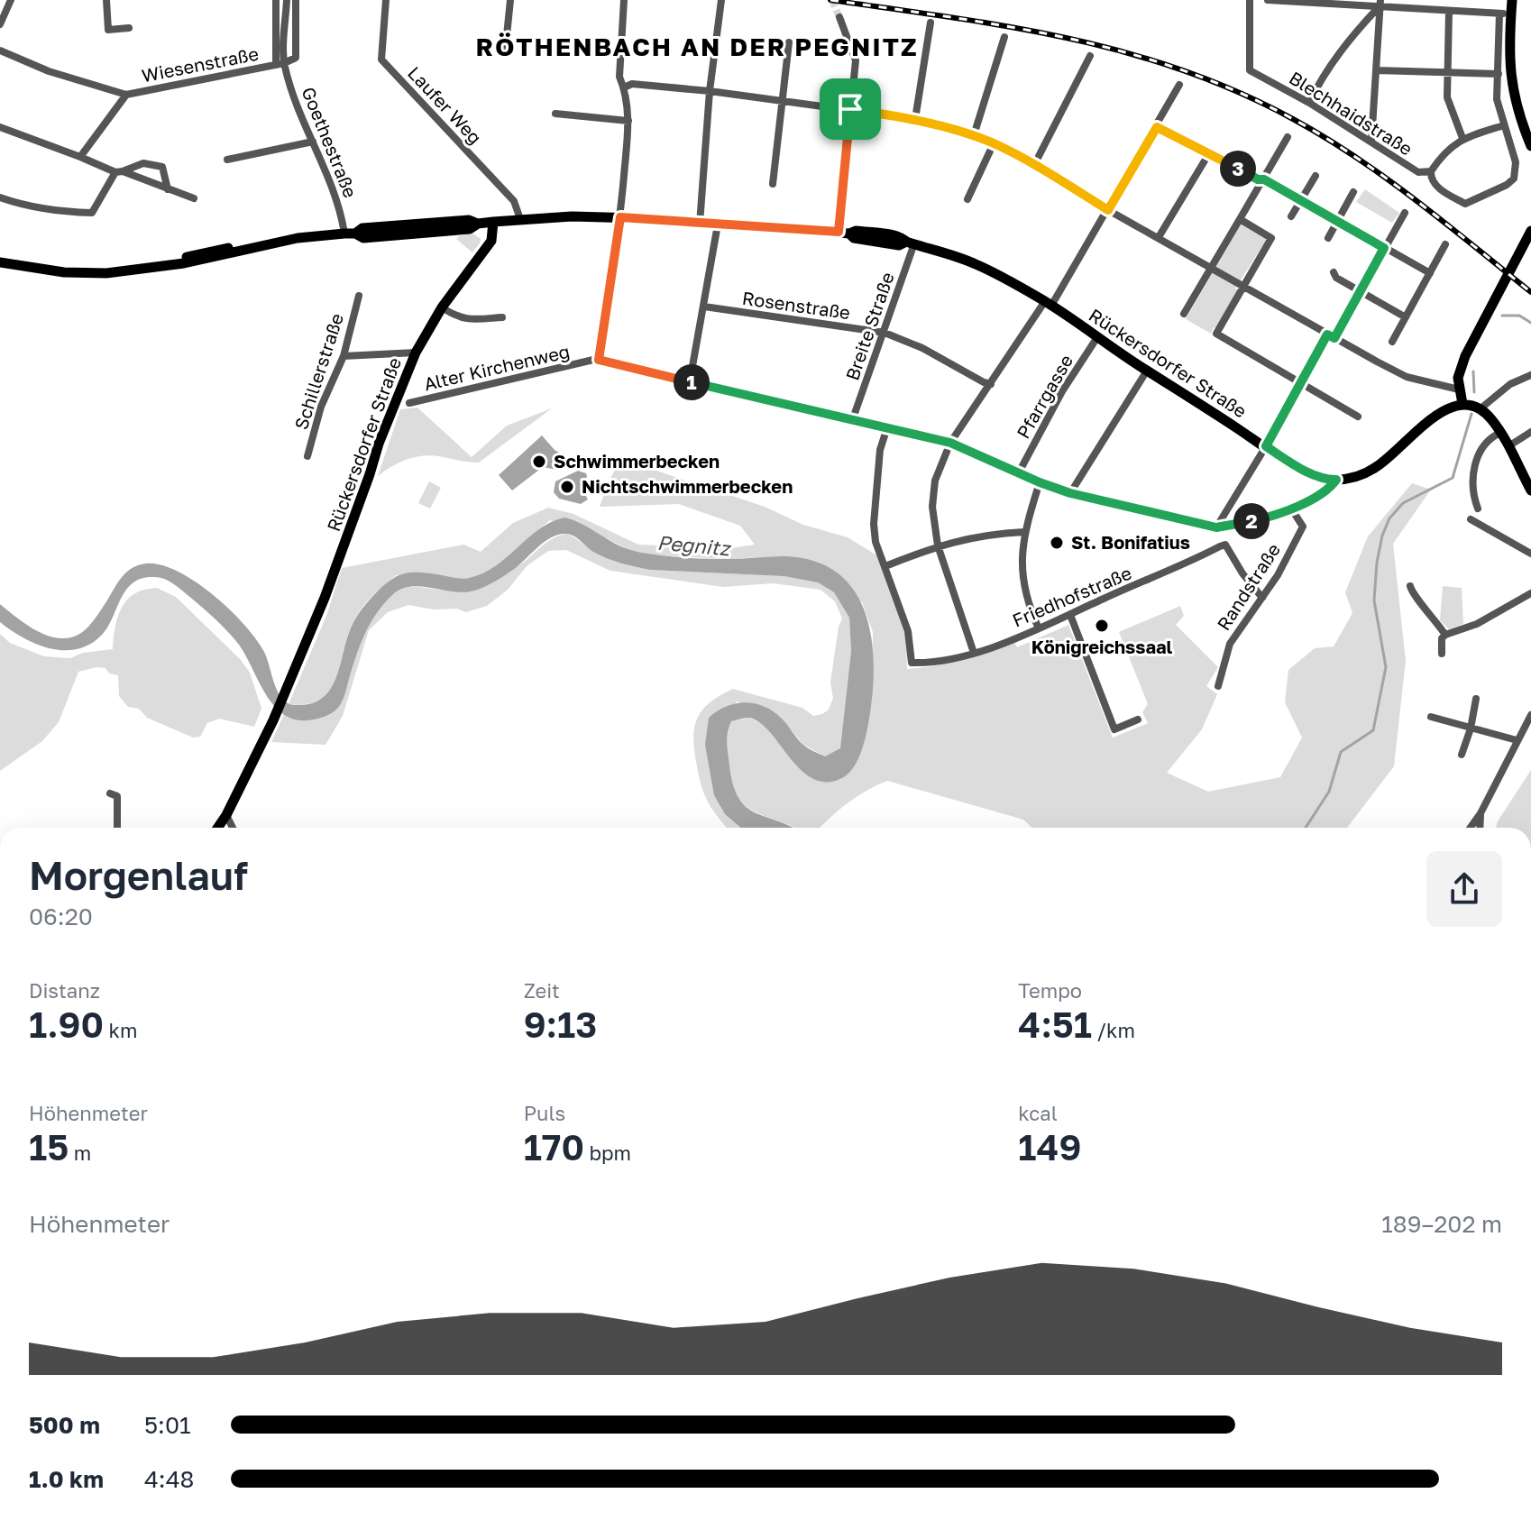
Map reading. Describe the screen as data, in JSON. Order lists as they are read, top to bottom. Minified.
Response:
{"streets":{"main road":["Rückersdorfer Straße"],"street":["Wiesenstraße","Laufer Weg","Blechhaidstraße","Goethestraße","Rosenstraße","Breite Straße","Alter Kirchenweg","Schillerstraße","Pfarrgasse","Randstraße","Friedhofstraße"]},"crossings":[["Wiesenstraße","Goethestraße"],["Laufer Weg","Rückersdorfer Straße"],["Rosenstraße","Breite Straße"],["Breite Straße","Rückersdorfer Straße"],["Breite Straße","Alter Kirchenweg"],["Rückersdorfer Straße","Pfarrgasse"],["Alter Kirchenweg","Pfarrgasse"]],"districts":["RÖTHENBACH AN DER PEGNITZ"],"water":["Pegnitz"],"places":["Schwimmerbecken","Nichtschwimmerbecken","St. Bonifatius","Königreichssaal"],"page":{"pins":["3","1","2"],"heading":["Morgenlauf","06:20"],"stats":[["Distanz","1.90 km"],["Zeit","9:13"],["Tempo","4:51 /km"],["Höhenmeter","15 m"],["Puls","170 bpm"],["kcal","149"]],"chart":["Höhenmeter","189–202 m"],"list":[{"name":"500 m","note":"5:01"},{"name":"1.0 km","note":"4:48"}]}}
